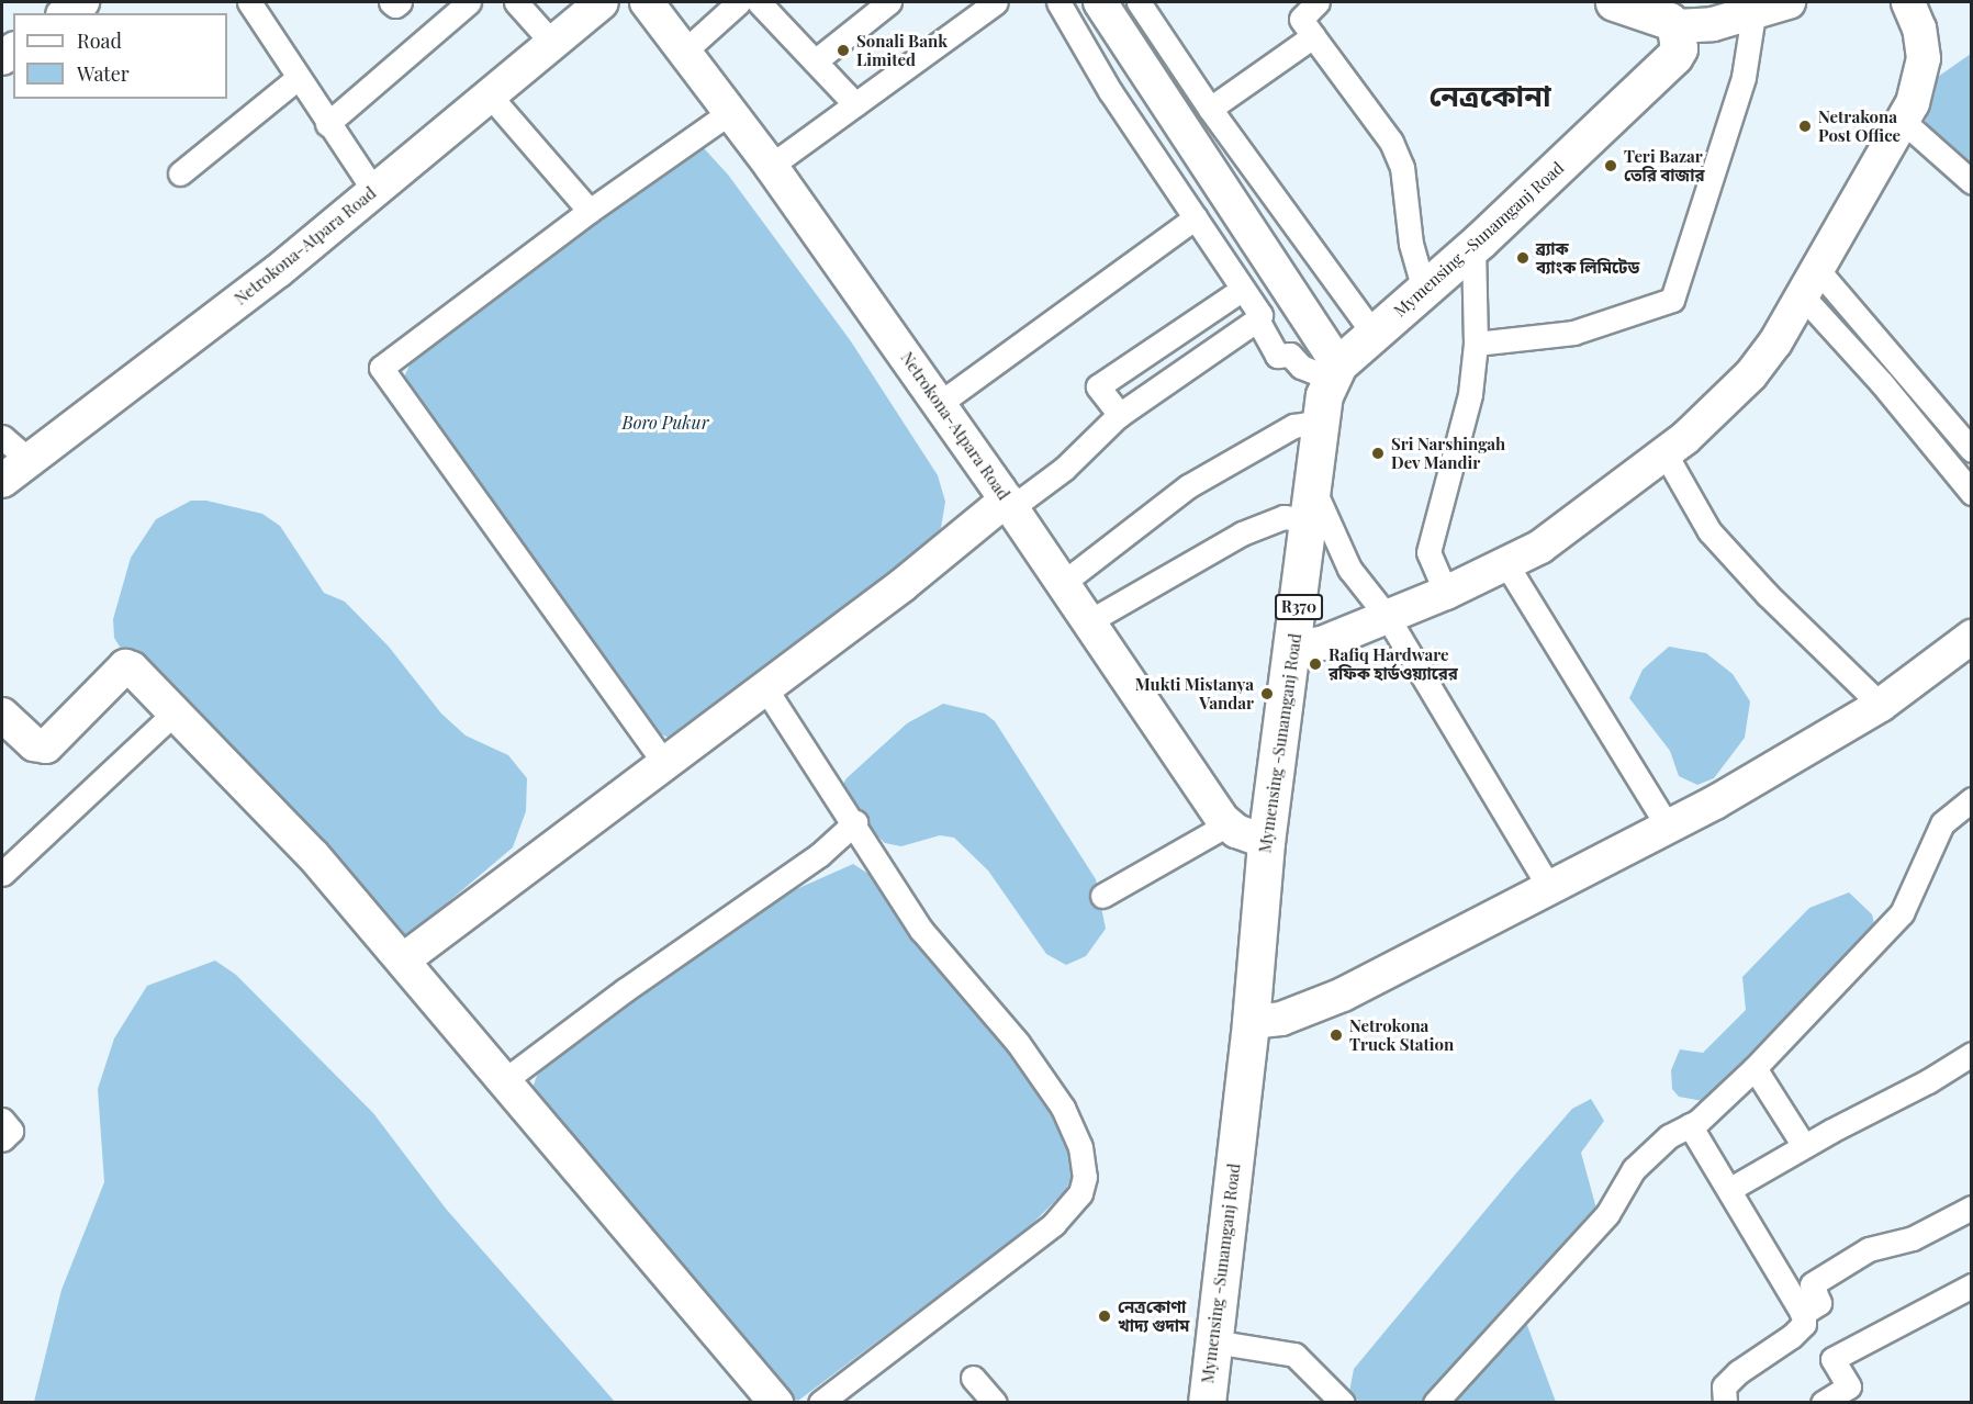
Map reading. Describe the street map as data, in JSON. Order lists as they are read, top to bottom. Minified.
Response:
{"streets":{"main road":["Mymensing -Sunamganj Road","R370"],"street":["Netrokona-Atpara Road"]},"districts":["নেত্রকোনা"],"water":["Boro Pukur"],"places":["Sonali Bank Limited","Netrakona Post Office","Teri Bazar তেরি বাজার","ব্র্যাক ব্যাংক লিমিটেড","Sri Narshingah Dev Mandir","Rafiq Hardware রফিক হার্ডওয়্যারের","Mukti Mistanya Vandar","Netrokona Truck Station","‌নেত্র‌কোণা খাদ্য গুদাম"],"legend":["Road","Water"]}
